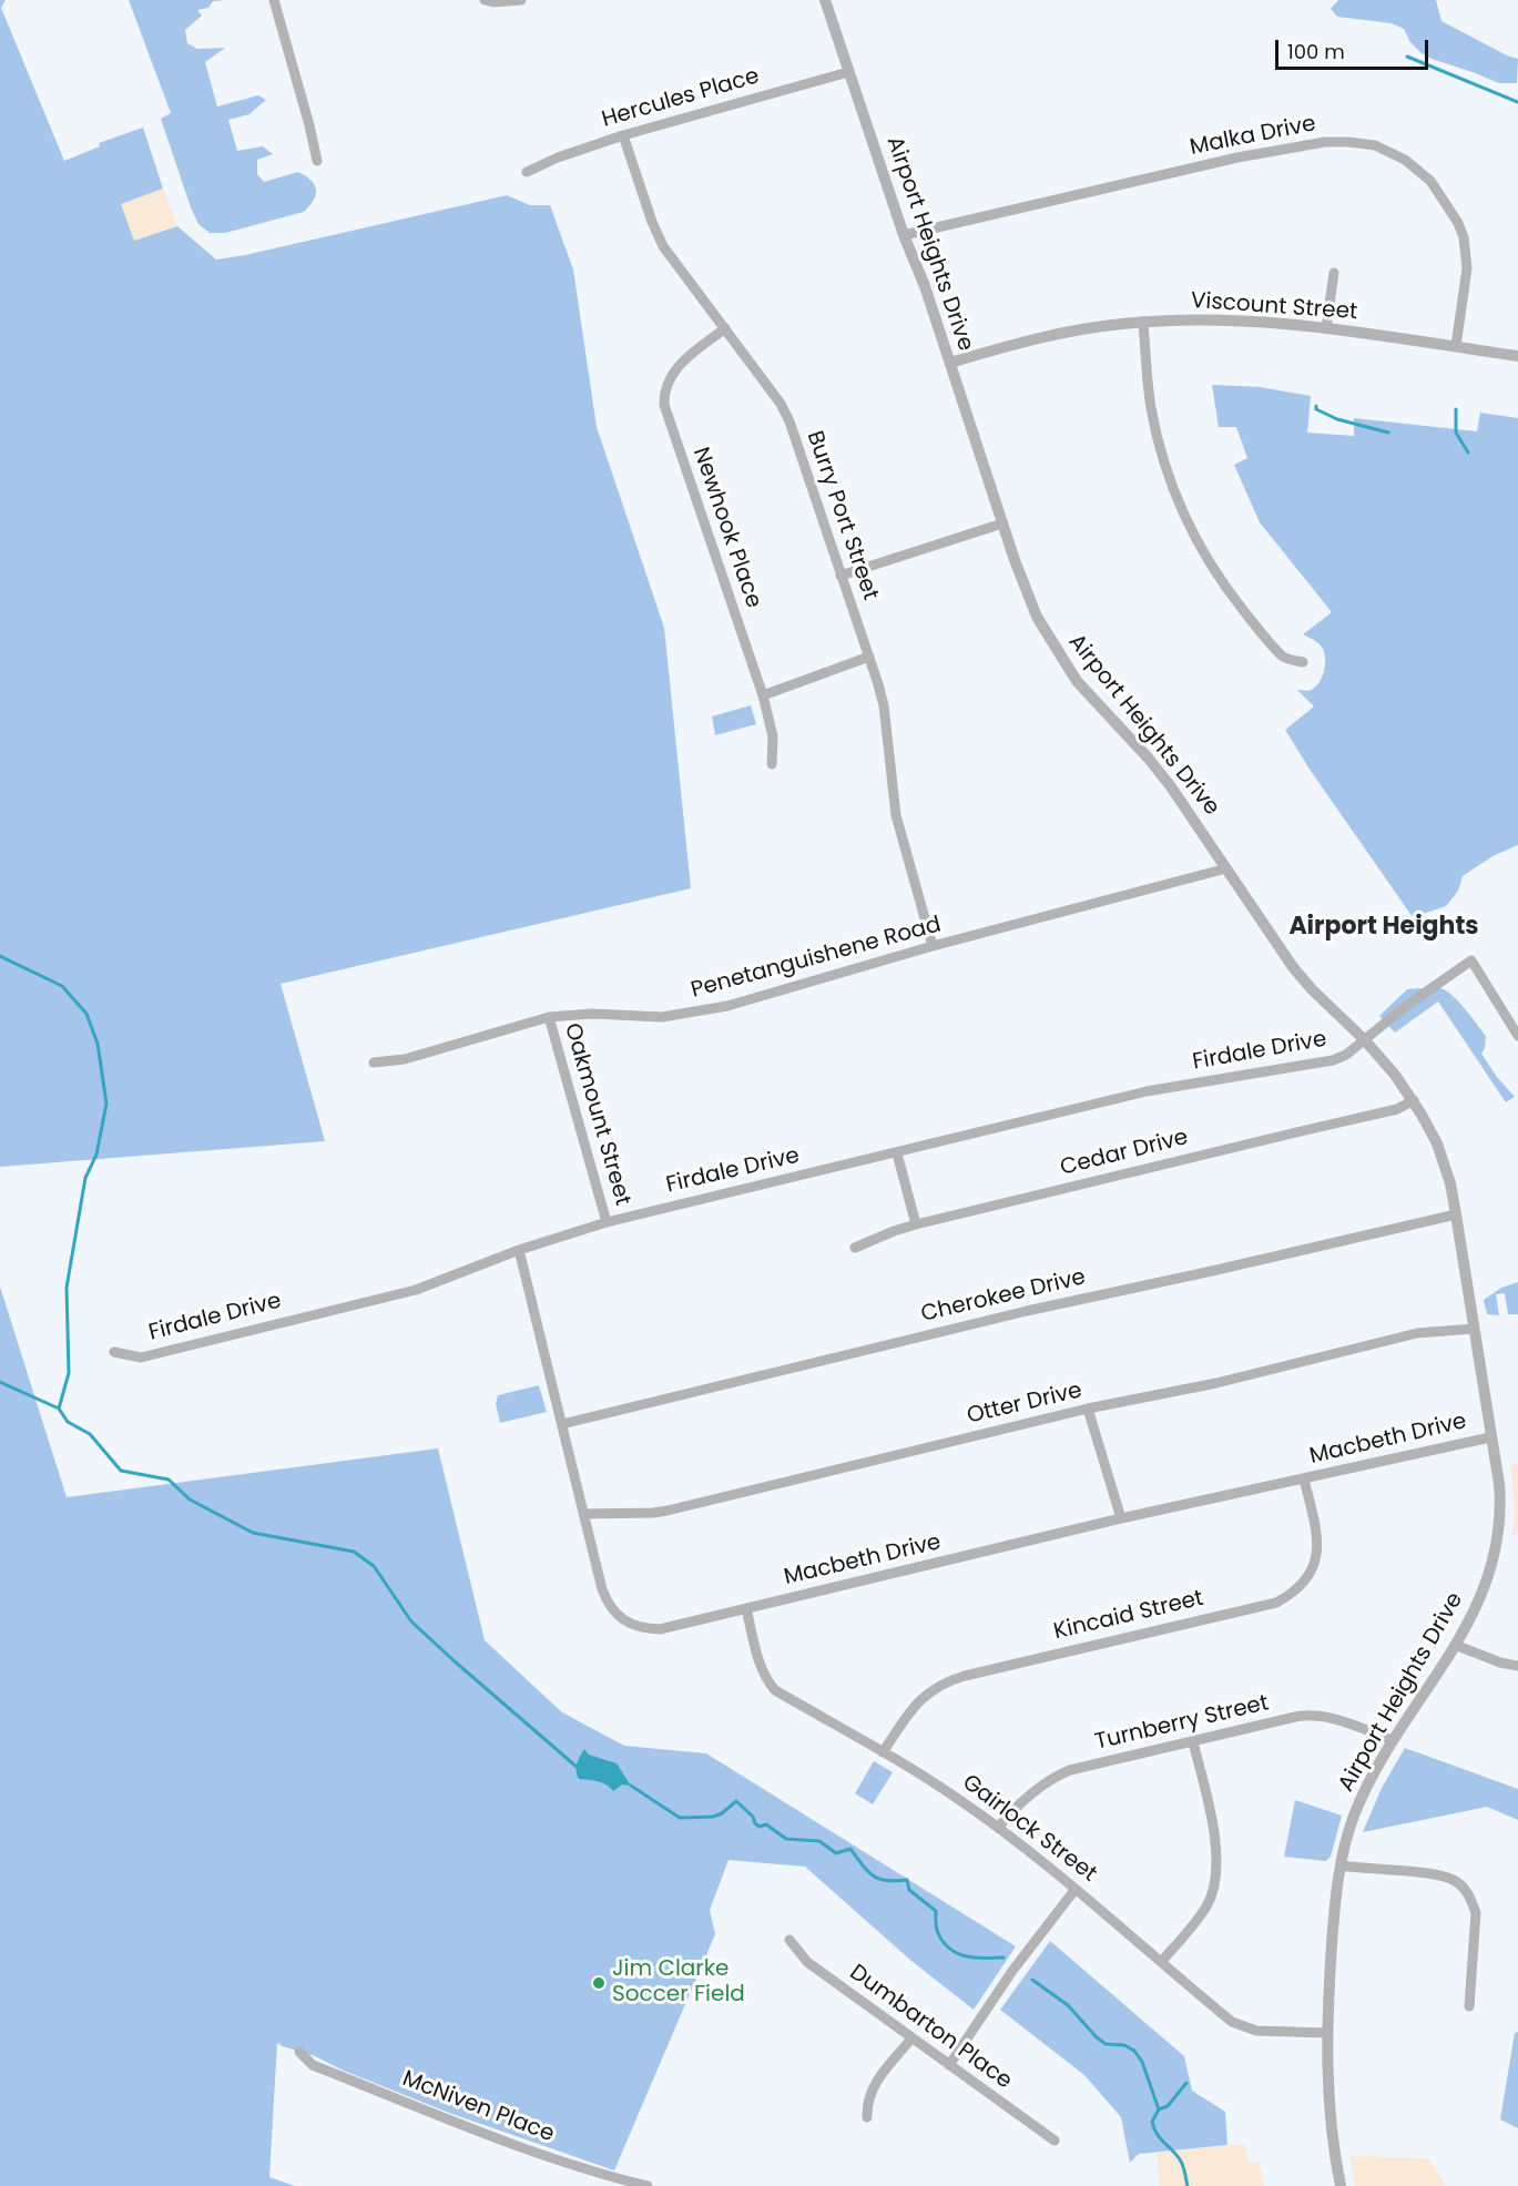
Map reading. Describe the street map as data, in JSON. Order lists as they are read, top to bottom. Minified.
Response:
{"streets":{"street":["Hercules Place","Malka Drive","Airport Heights Drive","Viscount Street","Burry Port Street","Newhook Place","Penetanguishene Road","Firdale Drive","Oakmount Street","Cedar Drive","Cherokee Drive","Otter Drive","Macbeth Drive","Kincaid Street","Turnberry Street","Gairlock Street","Dumbarton Place","McNiven Place"]},"crossings":[["Hercules Place","Airport Heights Drive"],["Hercules Place","Burry Port Street"],["Malka Drive","Airport Heights Drive"],["Malka Drive","Viscount Street"],["Airport Heights Drive","Viscount Street"],["Airport Heights Drive","Penetanguishene Road"],["Airport Heights Drive","Firdale Drive"],["Airport Heights Drive","Cedar Drive"],["Airport Heights Drive","Cherokee Drive"],["Airport Heights Drive","Otter Drive"],["Airport Heights Drive","Macbeth Drive"],["Airport Heights Drive","Turnberry Street"],["Airport Heights Drive","Gairlock Street"],["Burry Port Street","Newhook Place"],["Burry Port Street","Penetanguishene Road"],["Penetanguishene Road","Oakmount Street"],["Firdale Drive","Oakmount Street"],["Firdale Drive","Macbeth Drive"],["Cherokee Drive","Macbeth Drive"],["Otter Drive","Macbeth Drive"],["Macbeth Drive","Kincaid Street"],["Macbeth Drive","Gairlock Street"],["Kincaid Street","Gairlock Street"],["Turnberry Street","Gairlock Street"]],"districts":["Airport Heights"],"places":["Jim Clarke Soccer Field"],"scale_bar":"100 m"}
